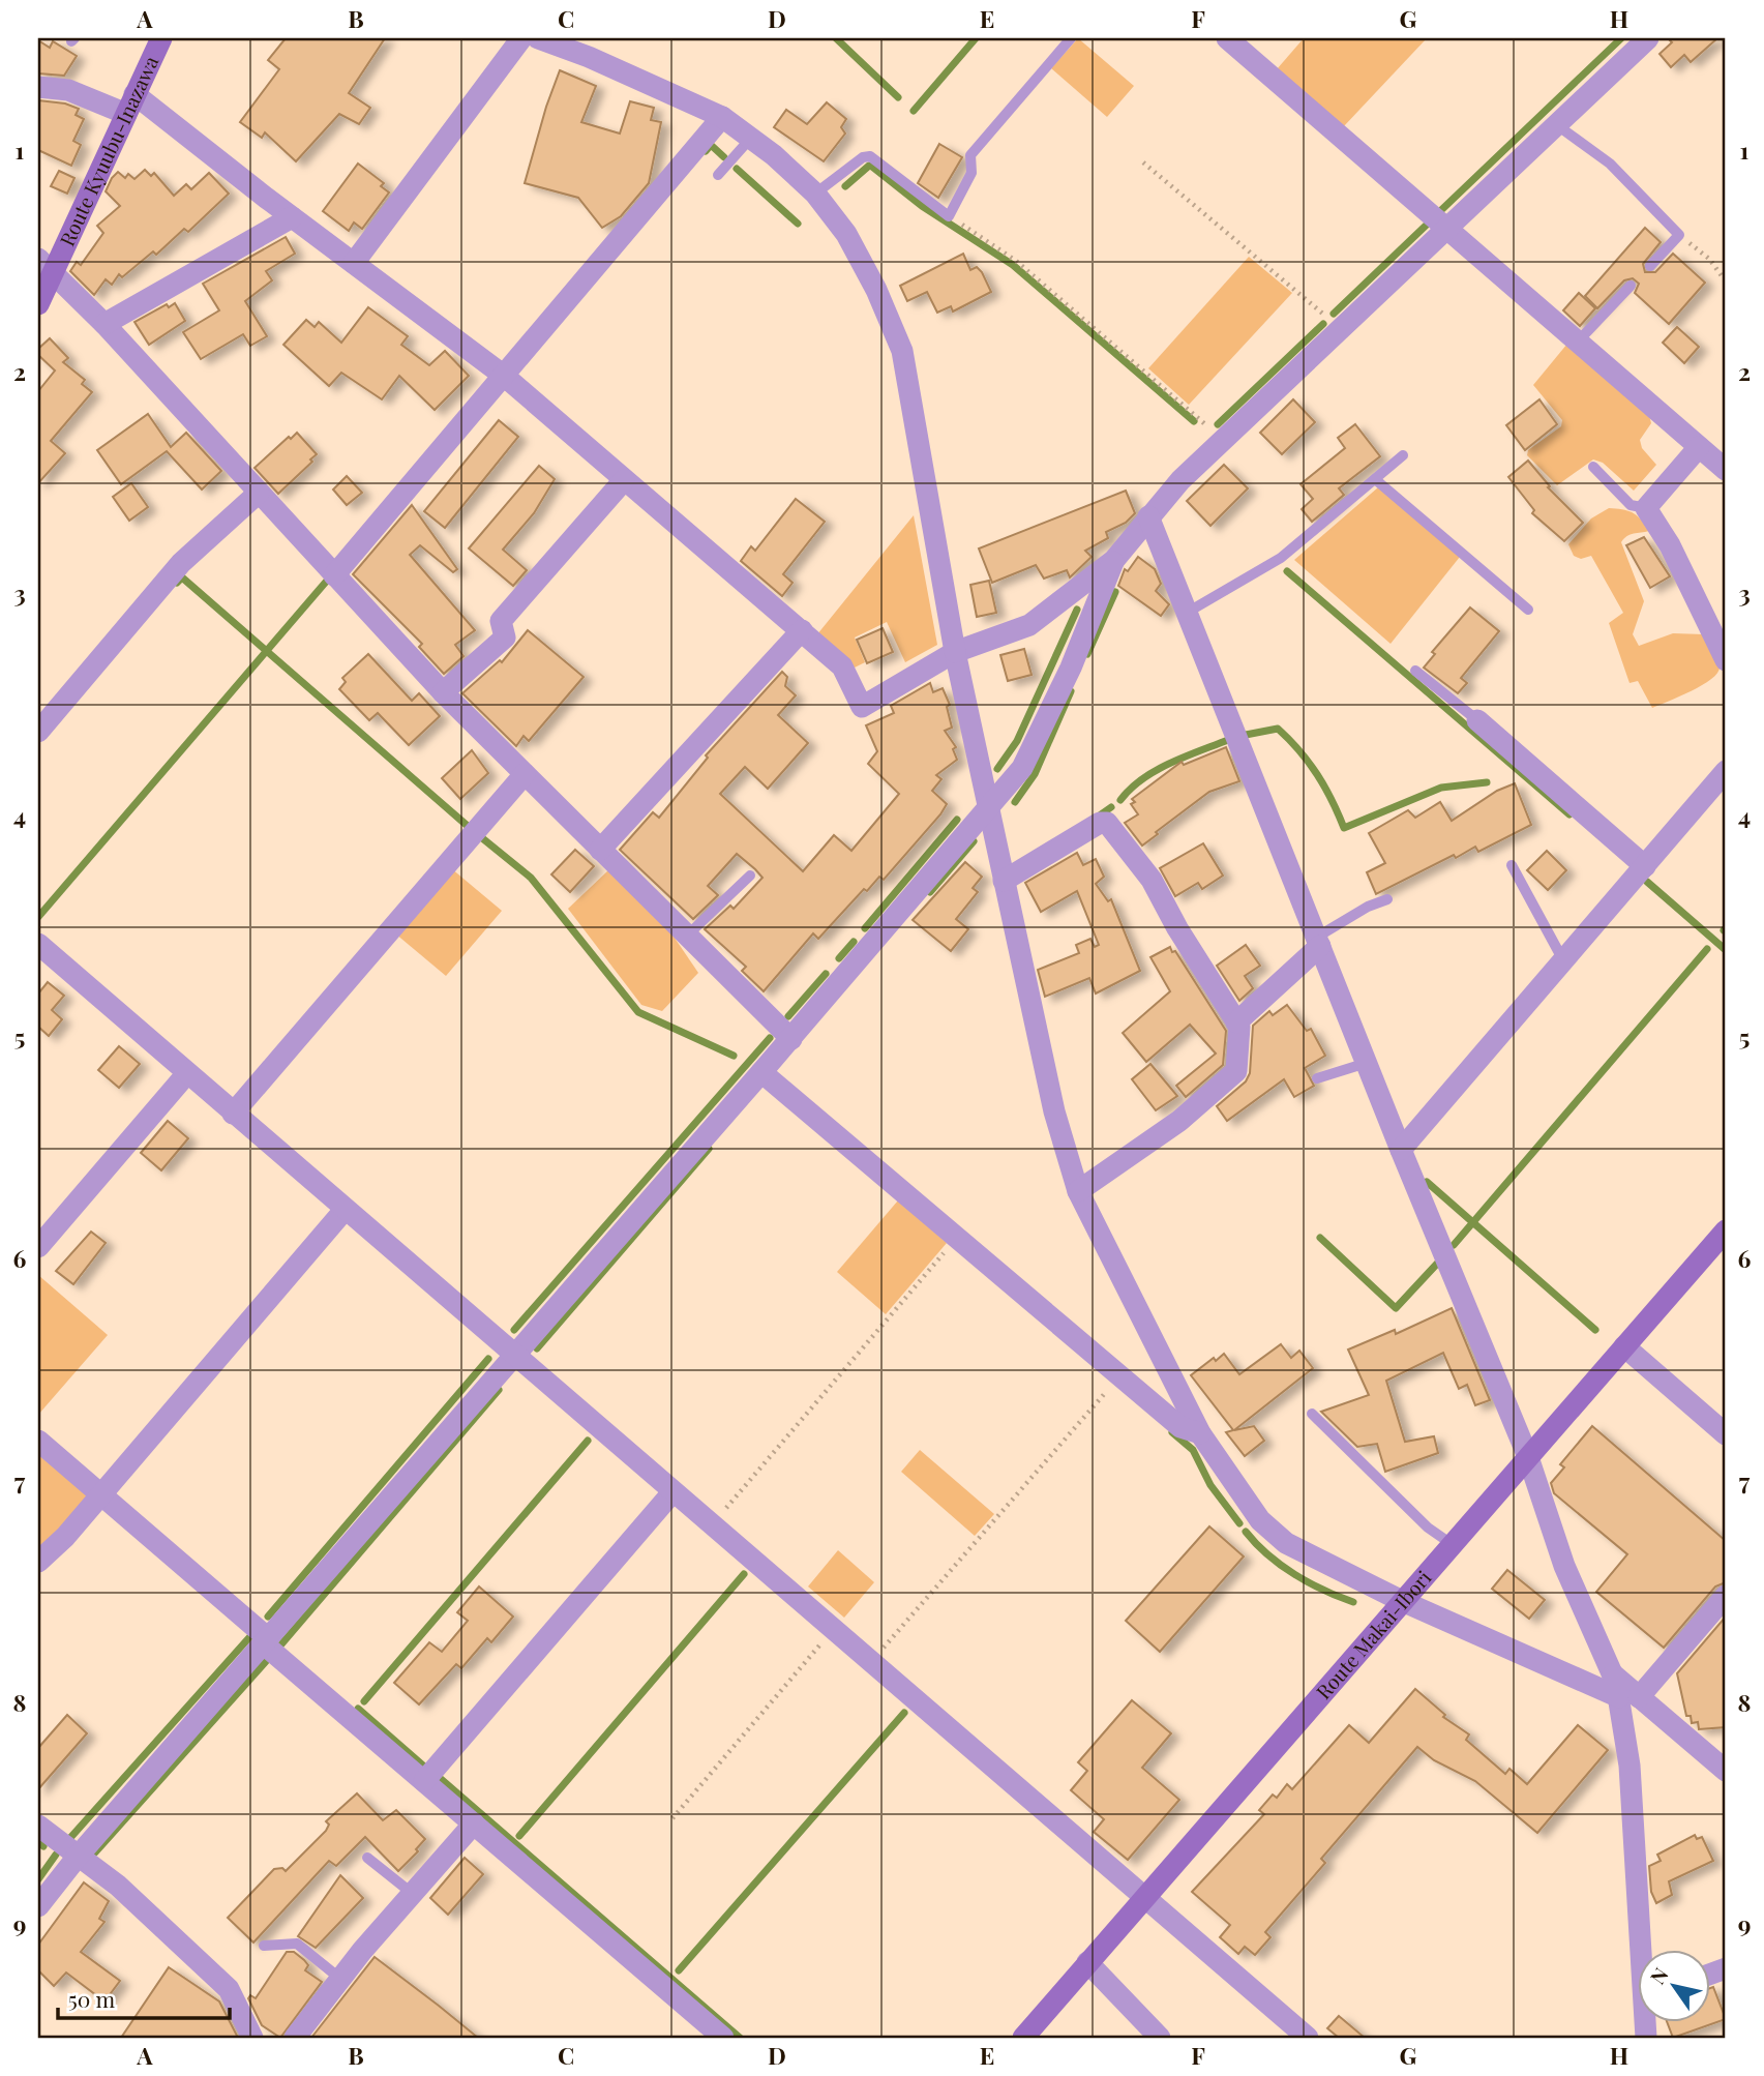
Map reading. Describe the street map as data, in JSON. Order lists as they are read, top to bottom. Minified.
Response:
{"streets":{"main road":["Route Kyuubu-Inazawa","Route Makai-Ibori"]},"scale_bar":"50 m","north":"top left","grid":{"columns":["A","B","C","D","E","F","G","H"],"rows":["1","2","3","4","5","6","7","8","9"]}}
